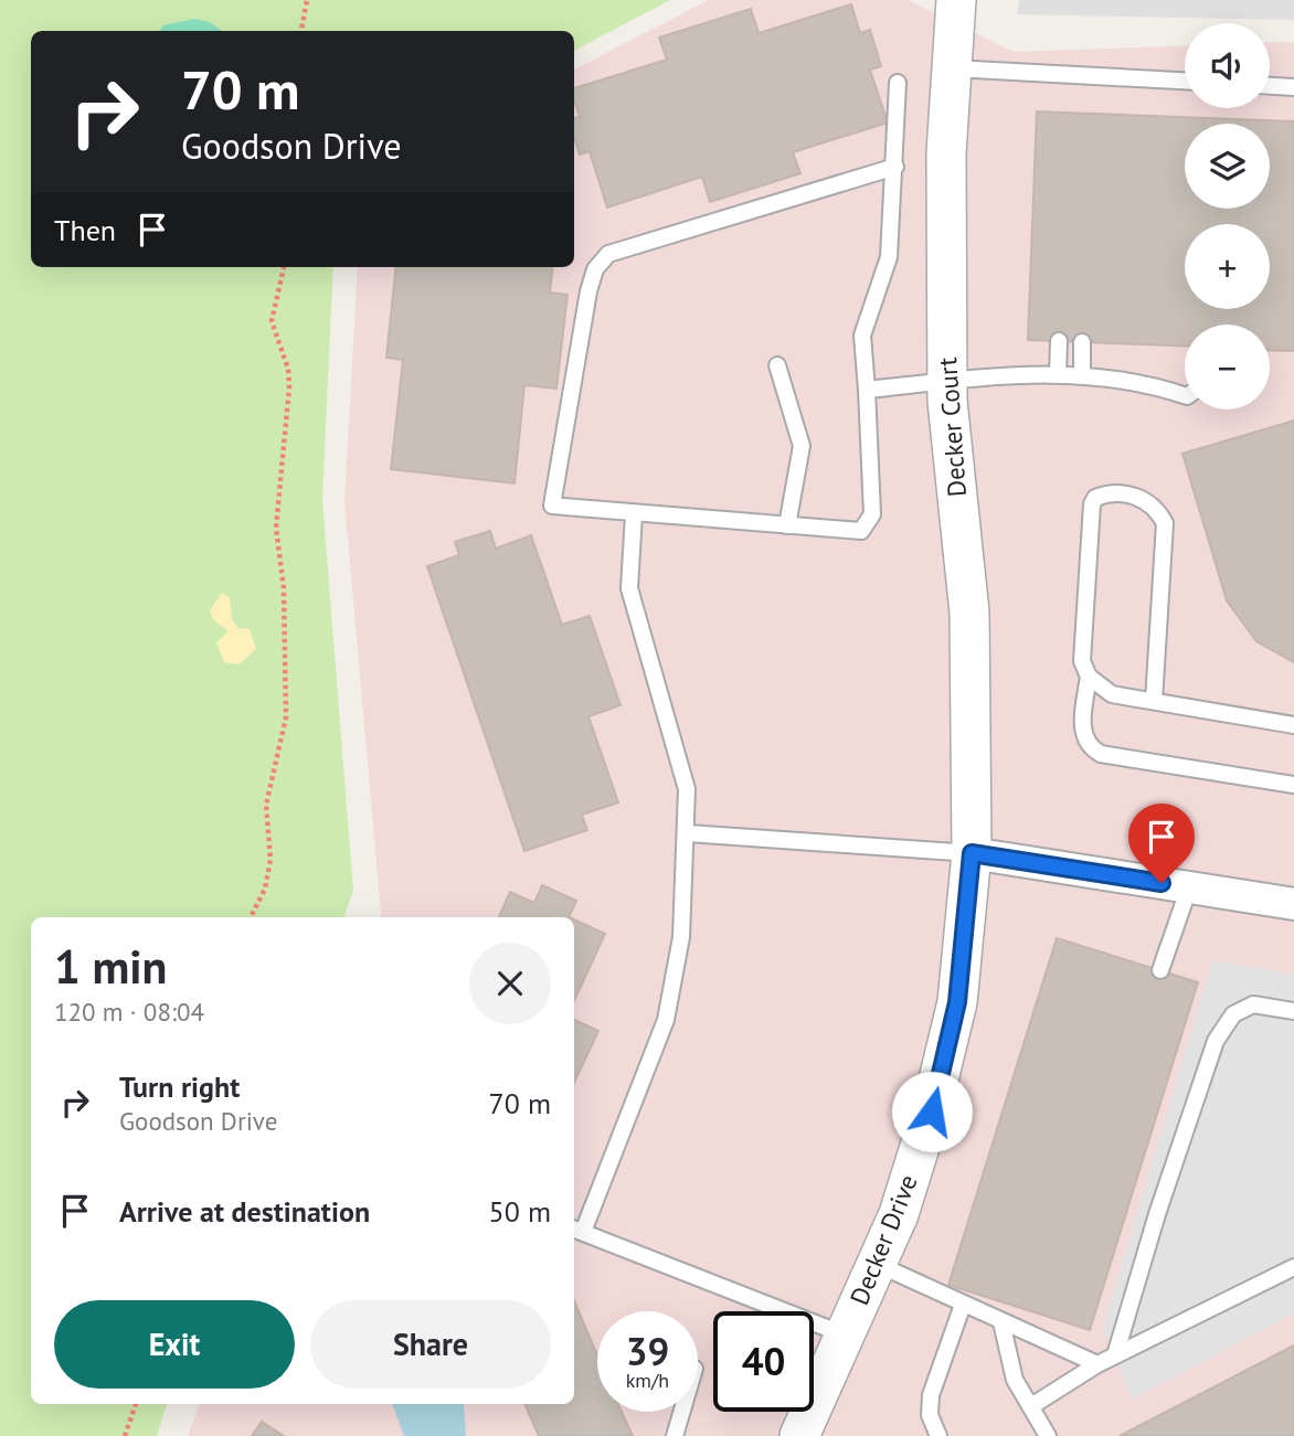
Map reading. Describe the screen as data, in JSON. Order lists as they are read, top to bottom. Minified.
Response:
{"streets":{"street":["Decker Court","Decker Drive"]},"crossings":[["Decker Court","Decker Drive"]],"page":{"map_buttons":["+","−"],"turn":["70 m","Goodson Drive"],"then":"Then","heading":["1 min","120 m · 08:04"],"list":[{"name":"Turn right","note":"Goodson Drive","value":"70 m"},{"name":"Arrive at destination","value":"50 m"}],"buttons":["Exit","Share"],"speed":"39 km/h","limit":"40"}}
